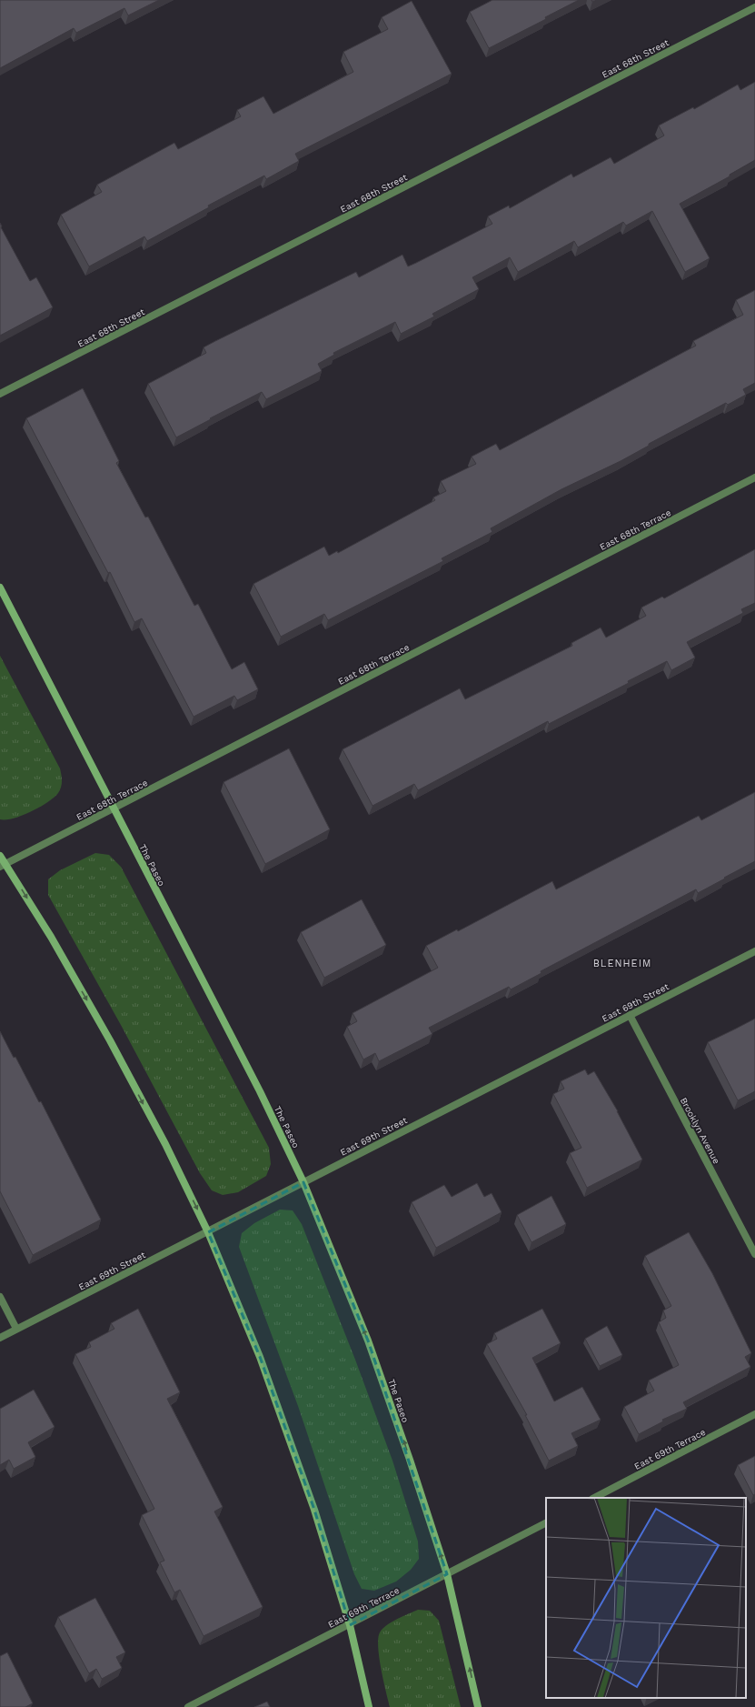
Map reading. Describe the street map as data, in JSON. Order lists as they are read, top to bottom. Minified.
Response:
{"streets":{"main road":["The Paseo"],"street":["East 68th Street","East 68th Terrace","East 69th Street","Brooklyn Avenue","East 69th Terrace"]},"crossings":[["East 68th Terrace","The Paseo"],["The Paseo","East 69th Street"],["The Paseo","East 69th Terrace"],["East 69th Street","Brooklyn Avenue"]],"one_way":["The Paseo"],"districts":["BLENHEIM"]}
